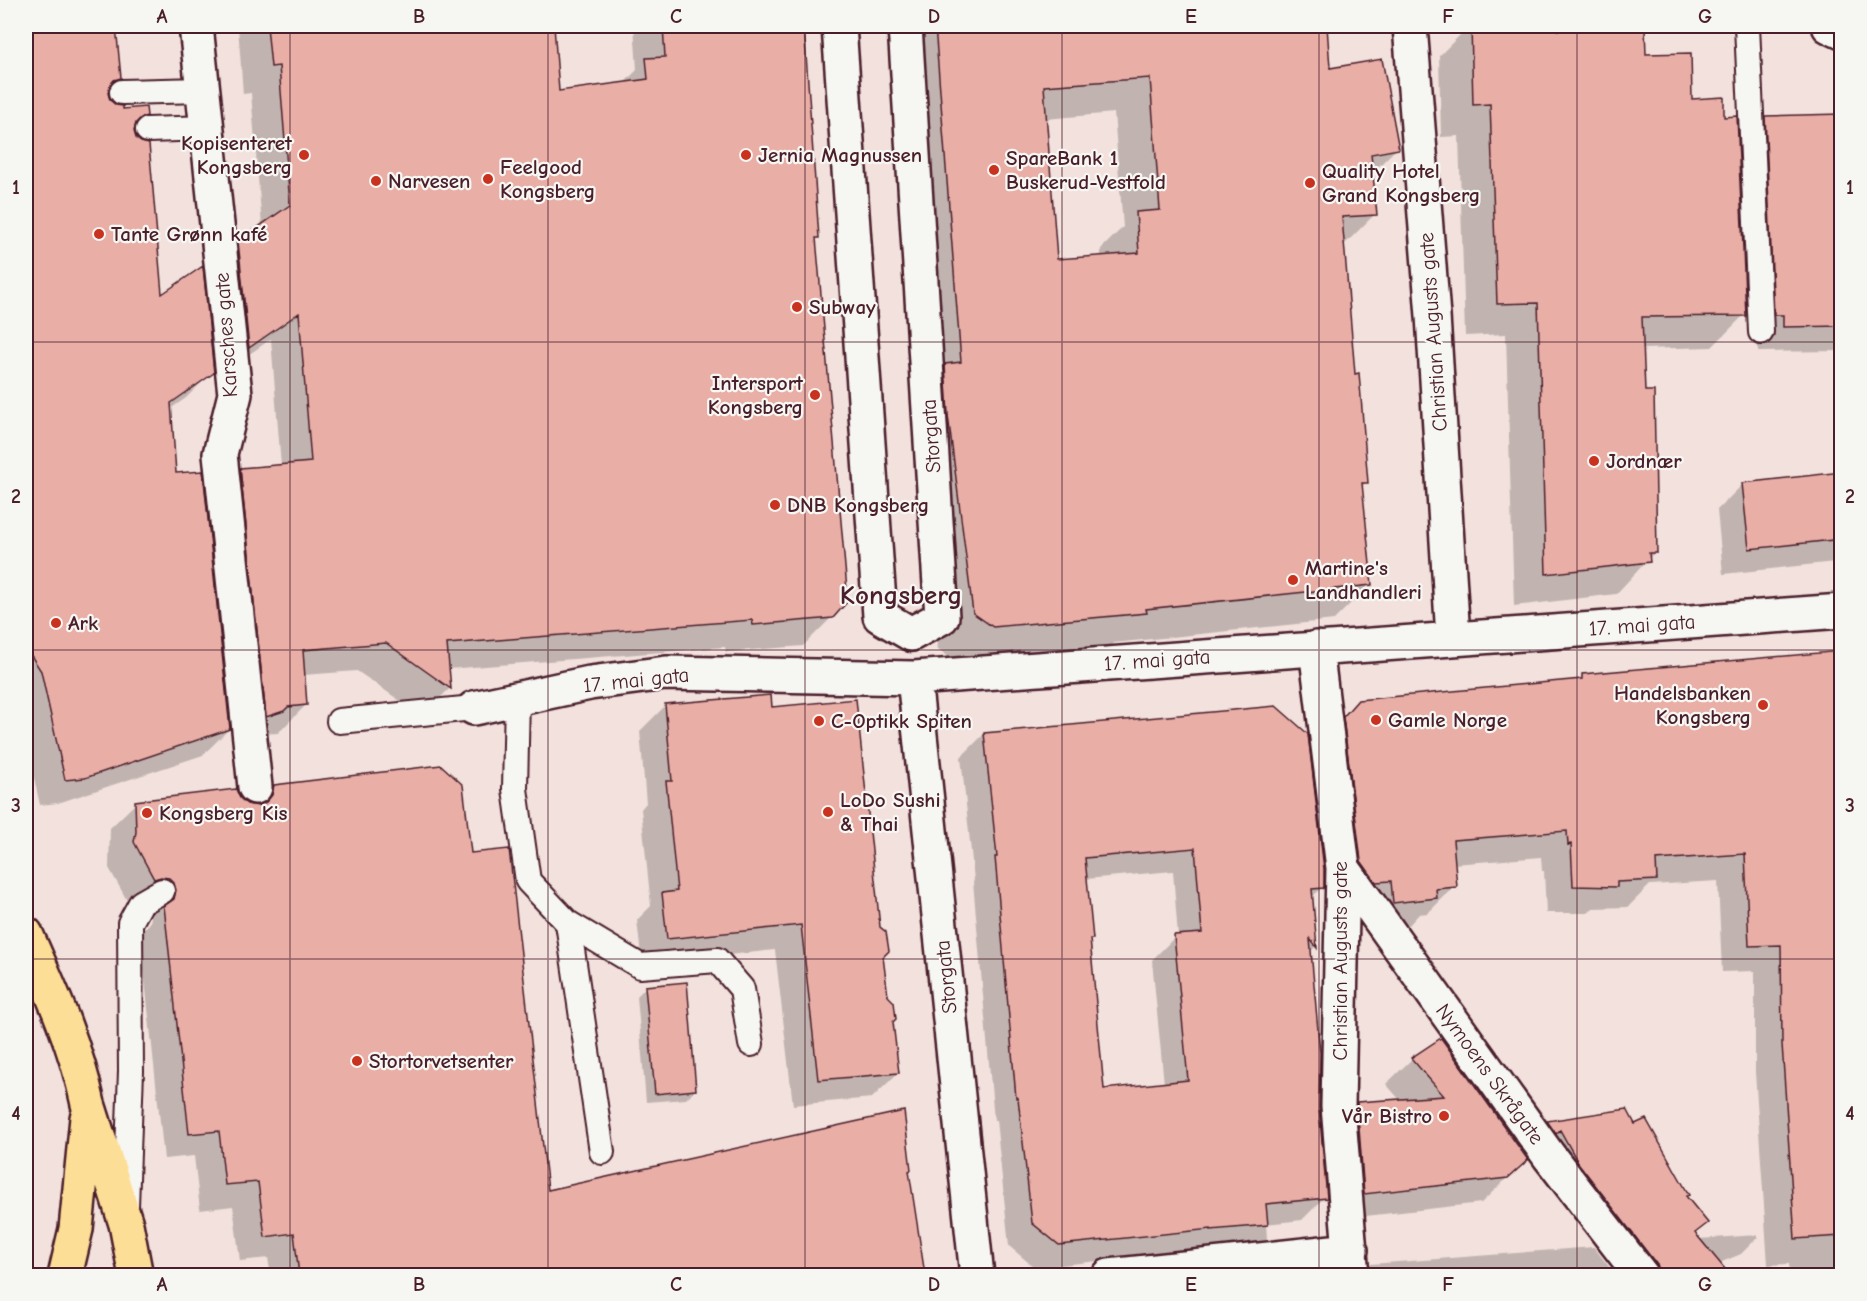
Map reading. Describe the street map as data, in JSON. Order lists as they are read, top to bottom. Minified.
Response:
{"streets":{"street":["Christian Augusts gate","Karsches gate","Storgata","17. mai gata","Nymoens Skrågate"]},"crossings":[["Christian Augusts gate","17. mai gata"],["Christian Augusts gate","Nymoens Skrågate"],["Storgata","17. mai gata"]],"districts":["Kongsberg"],"places":["Kopisenteret Kongsberg","Jernia Magnussen","SpareBank 1 Buskerud-Vestfold","Feelgood Kongsberg","Narvesen","Quality Hotel Grand Kongsberg","Tante Grønn kafé","Subway","Intersport Kongsberg","Jordnær","DNB Kongsberg","Martine's Landhandleri","Ark","Handelsbanken Kongsberg","Gamle Norge","C-Optikk Spiten","LoDo Sushi & Thai","Kongsberg Kis","Stortorvetsenter","Vår Bistro"],"grid":{"columns":["A","B","C","D","E","F","G"],"rows":["1","2","3","4"]}}
